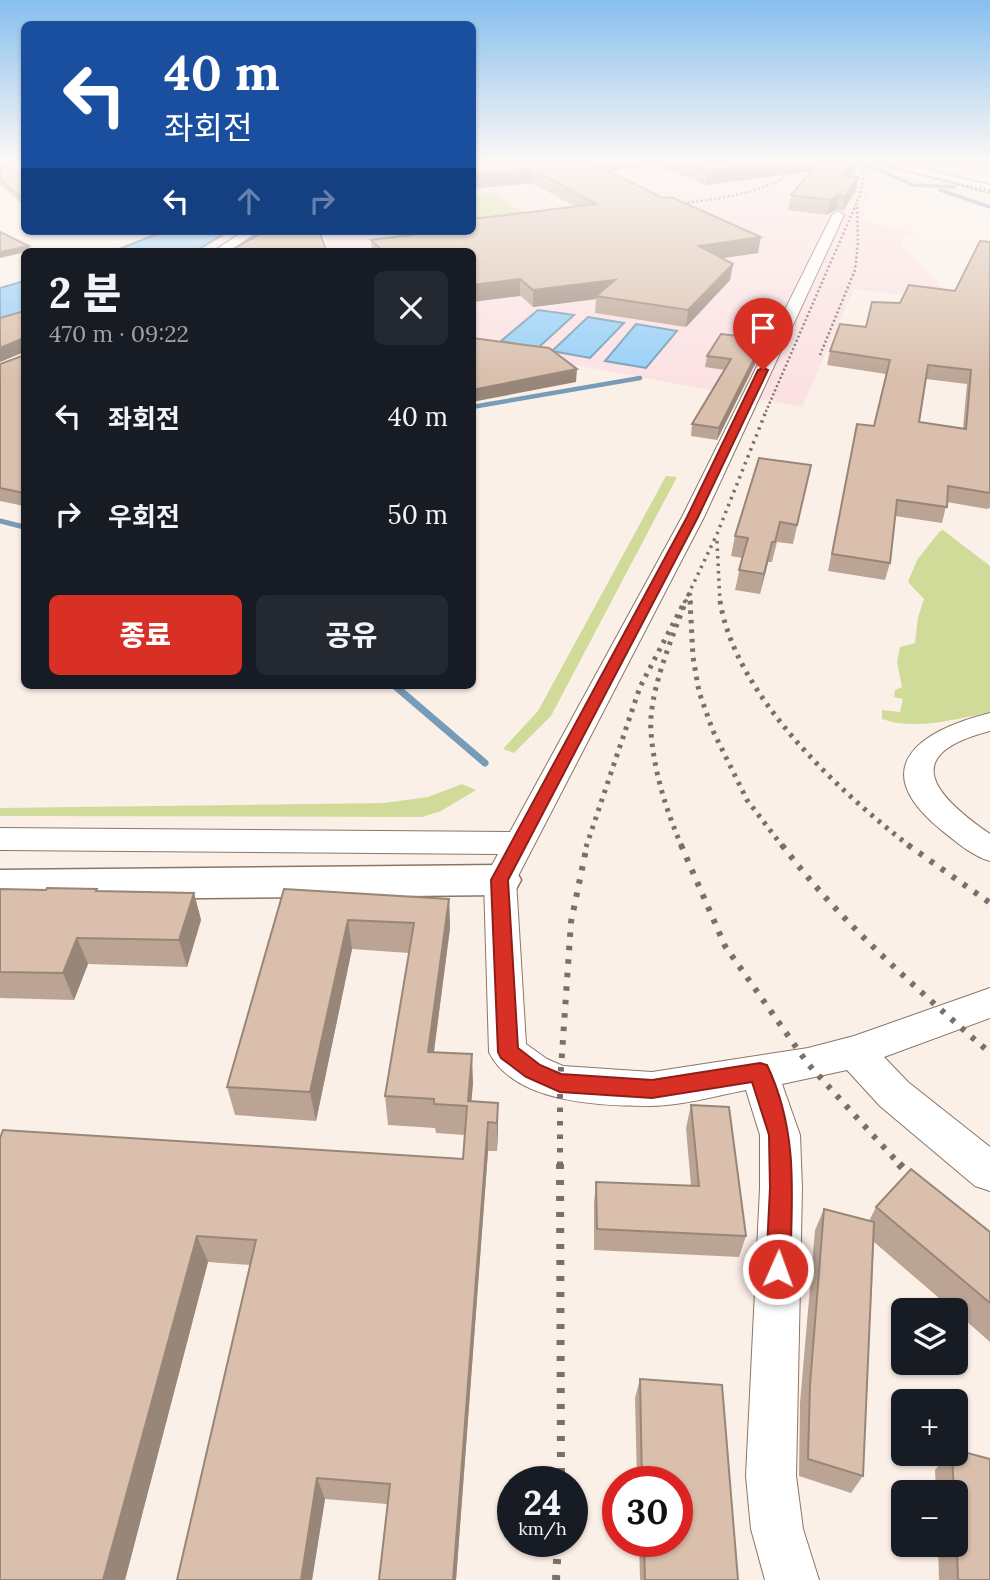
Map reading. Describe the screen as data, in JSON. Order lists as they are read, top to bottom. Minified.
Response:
{"page":{"turn":["40 m","좌회전"],"heading":["2 분","470 m · 09:22"],"list":[{"name":"좌회전","value":"40 m"},{"name":"우회전","value":"50 m"}],"buttons":["종료","공유"],"map_buttons":["+","−"],"speed":"24 km/h","limit":"30"}}
